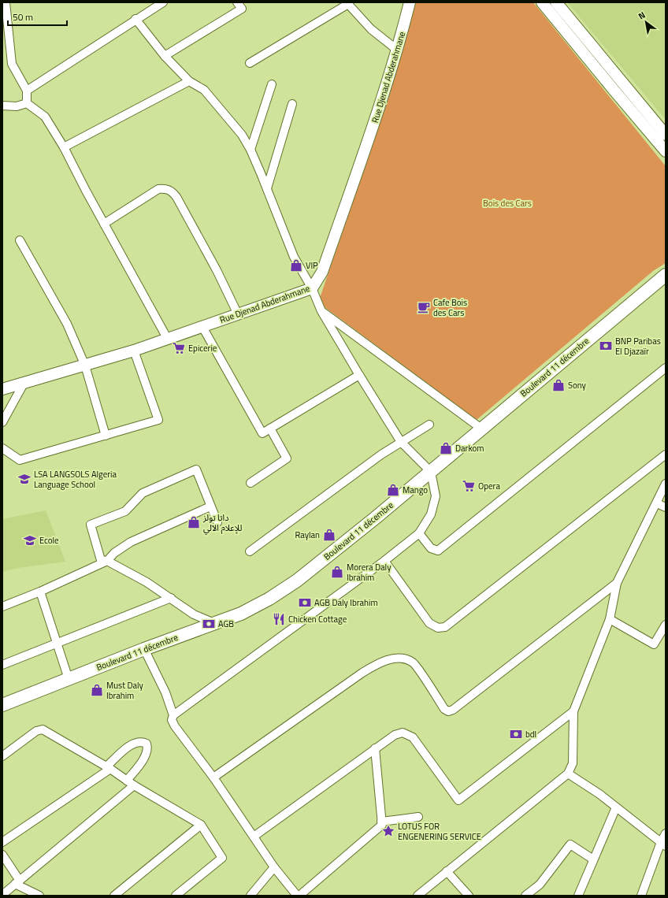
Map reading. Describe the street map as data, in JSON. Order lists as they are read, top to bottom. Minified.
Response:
{"streets":{"main road":["Boulevard 11 décembre"],"street":["Rue Djenad Abderahmane"]},"parks":["Bois des Cars"],"places":{"shop":["VIP","Sony","Darkom","Mango","داتا تولز للإعلام الآلي","Raylan","Morera Daly Ibrahim","Must Daly Ibrahim"],"cafe":["Cafe Bois des Cars"],"bank":["BNP Paribas El Djazaïr","AGB Daly Ibrahim","AGB","bdl"],"supermarket":["Epicerie","Opera"],"school or university":["LSA LANGSOLS Algeria Language School","Ecole"],"restaurant":["Chicken Cottage"],"place":["LOTUS FOR ENGENERING SERVICE"]},"scale_bar":"50 m","north":"top left"}
